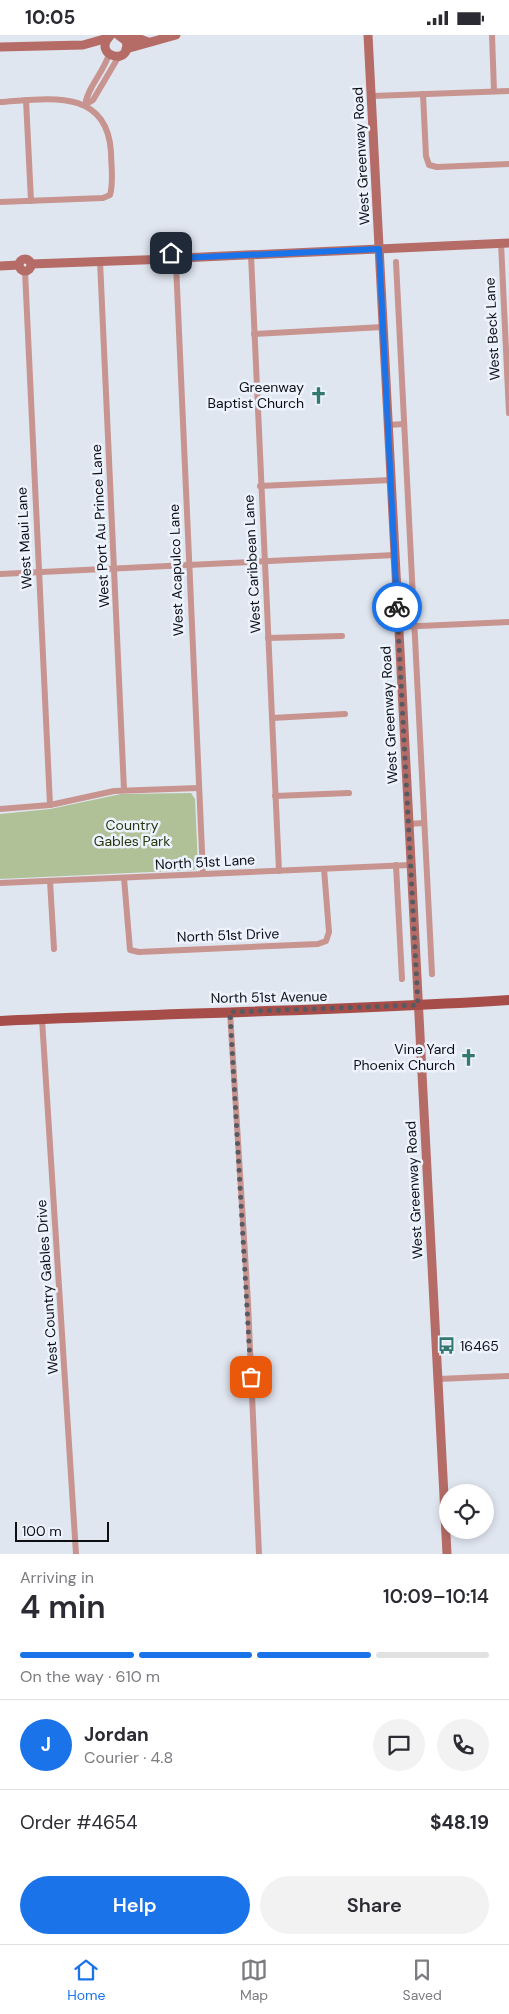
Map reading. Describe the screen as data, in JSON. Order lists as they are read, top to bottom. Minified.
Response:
{"streets":{"main road":["West Greenway Road","North 51st Avenue"],"street":["West Beck Lane","West Port Au Prince Lane","West Maui Lane","West Caribbean Lane","West Acapulco Lane","North 51st Lane","North 51st Drive","West Country Gables Drive"]},"crossings":[["West Greenway Road","North 51st Lane"],["West Greenway Road","North 51st Avenue"],["West Caribbean Lane","North 51st Lane"],["West Acapulco Lane","North 51st Lane"],["North 51st Lane","North 51st Drive"],["North 51st Avenue","West Country Gables Drive"]],"parks":["Country Gables Park"],"places":{"church":["Greenway Baptist Church","Vine Yard Phoenix Church"],"bus stop":["16465"]},"scale_bar":"100 m","page":{"status":"10:05","scale":"100 m","heading":["4 min","Arriving in","10:09–10:14"],"panel":["Jordan","Courier · 4.8","Order #4654","$48.19"],"bar":"On the way · 610 m","round":"J","buttons":["Help","Share"],"tabs":["Home","Map","Saved"]}}
